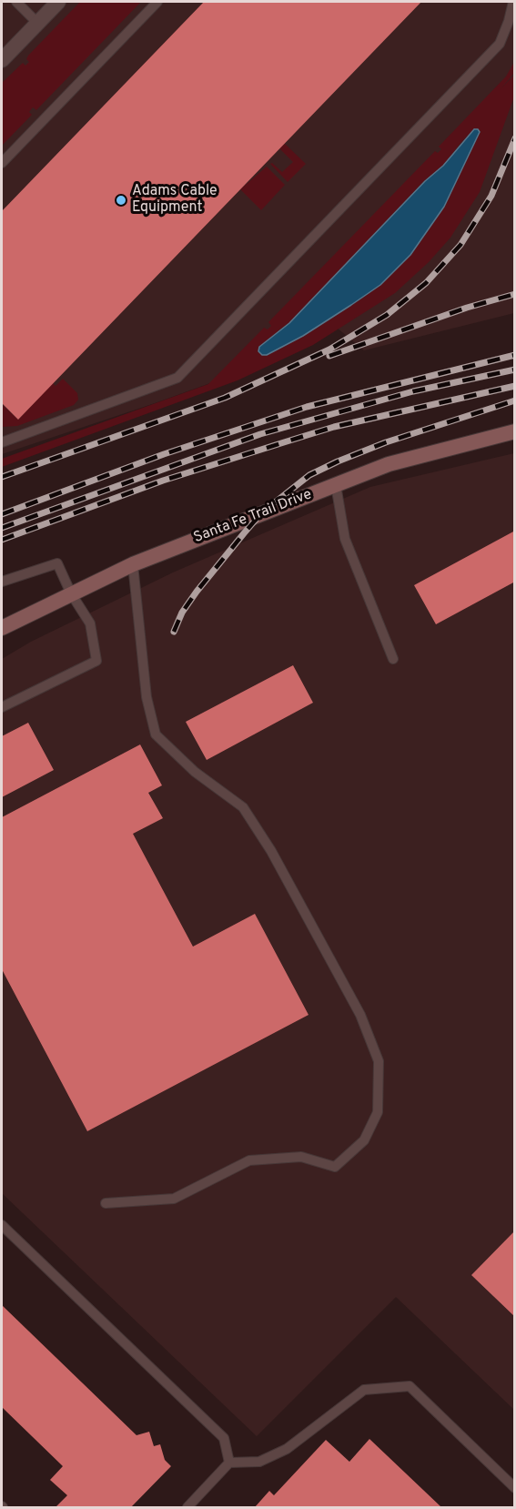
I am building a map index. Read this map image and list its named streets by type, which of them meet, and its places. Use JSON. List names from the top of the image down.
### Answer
{
  "streets": {
    "main road": ["Santa Fe Trail Drive"]
  },
  "places": ["Adams Cable Equipment"]
}
